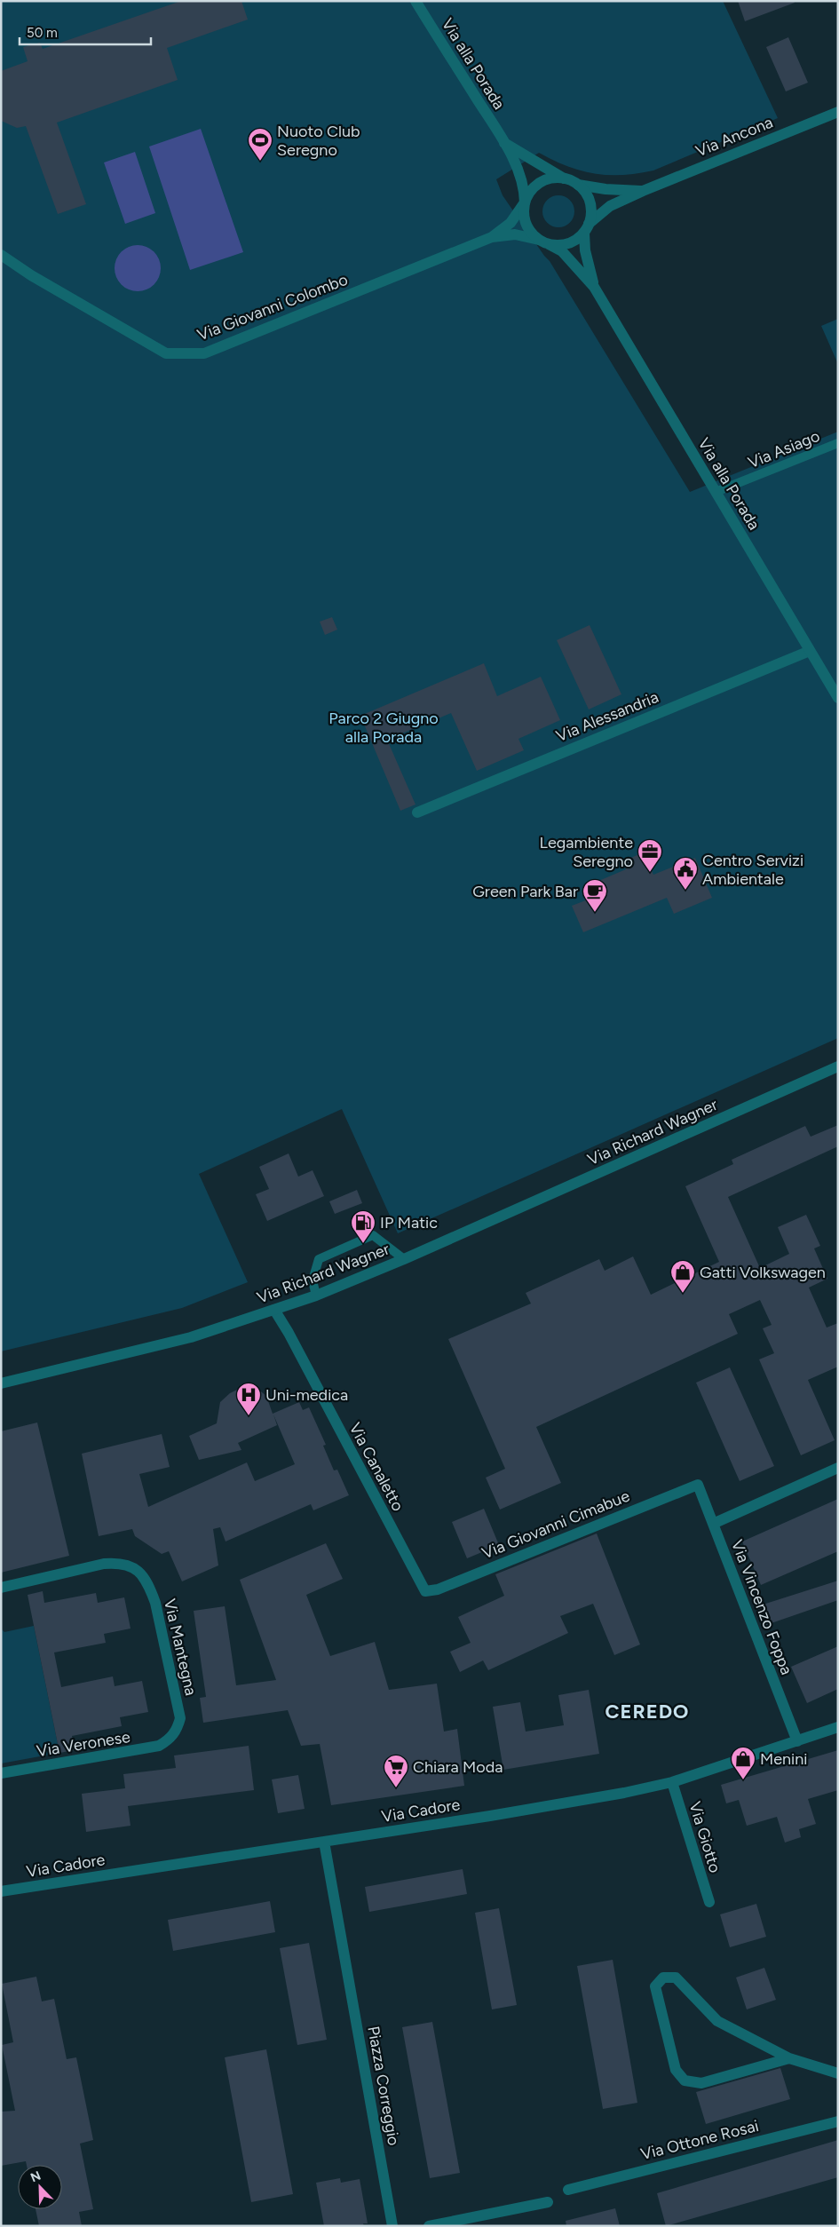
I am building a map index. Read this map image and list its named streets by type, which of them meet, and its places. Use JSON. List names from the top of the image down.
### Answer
{
  "streets": {
    "street": [
      "Via alla Porada",
      "Via Ancona",
      "Via Giovanni Colombo",
      "Via Alessandria",
      "Via Richard Wagner",
      "Via Canaletto",
      "Via Giovanni Cimabue",
      "Via Vincenzo Foppa",
      "Via Mantegna",
      "Via Veronese",
      "Via Cadore",
      "Via Giotto",
      "Piazza Correggio",
      "Via Ottone Rosai"
    ],
    "lane": ["Via Asiago"]
  },
  "crossings": [
    ["Via alla Porada", "Via Ancona"],
    ["Via alla Porada", "Via Giovanni Colombo"],
    ["Via alla Porada", "Via Asiago"],
    ["Via alla Porada", "Via Alessandria"],
    ["Via Ancona", "Via Giovanni Colombo"],
    ["Via Richard Wagner", "Via Canaletto"],
    ["Via Canaletto", "Via Giovanni Cimabue"],
    ["Via Giovanni Cimabue", "Via Vincenzo Foppa"],
    ["Via Vincenzo Foppa", "Via Cadore"],
    ["Via Mantegna", "Via Veronese"],
    ["Via Cadore", "Via Giotto"],
    ["Via Cadore", "Piazza Correggio"]
  ],
  "districts": ["CEREDO"],
  "parks": ["Parco 2 Giugno alla Porada"],
  "places": {
    "sports": ["Nuoto Club Seregno"],
    "office": ["Legambiente Seregno"],
    "public building": ["Centro Servizi Ambientale"],
    "cafe": ["Green Park Bar"],
    "fuel station": ["IP Matic"],
    "shop": ["Gatti Volkswagen", "Menini"],
    "hospital": ["Uni-medica"],
    "supermarket": ["Chiara Moda"]
  },
  "scale_bar": "50 m",
  "north": "top left"
}
